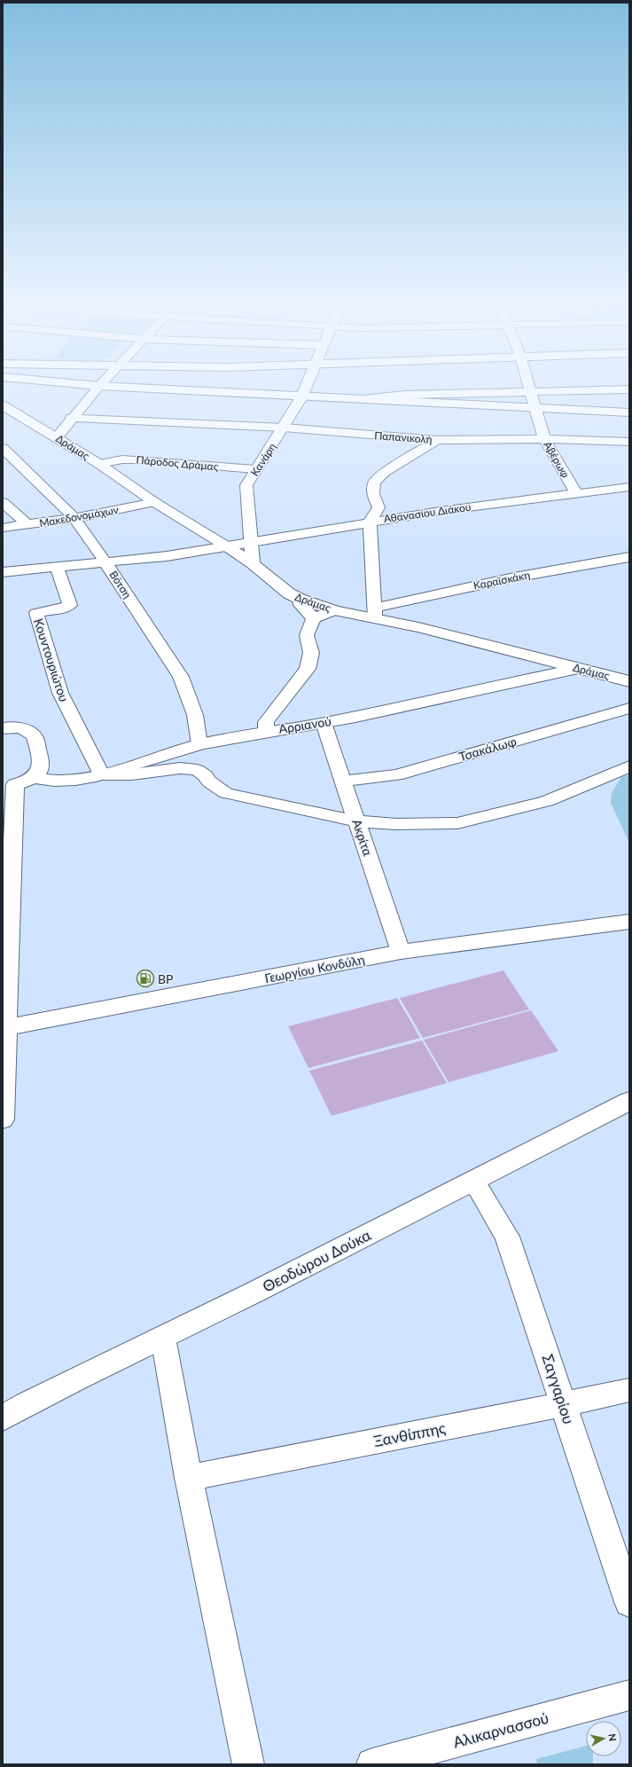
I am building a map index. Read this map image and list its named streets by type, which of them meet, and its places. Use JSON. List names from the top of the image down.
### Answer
{
  "streets": {
    "street": [
      "Παπανικολή",
      "Δράμας",
      "Κανάρη",
      "Αβέρωφ",
      "Πάροδος Δράμας",
      "Αθανασίου Διάκου",
      "Μακεδονομάχων",
      "Καραϊσκάκη",
      "Βότση",
      "Κουντουριώτου",
      "Αρριανού",
      "Τσακάλωφ",
      "Ακρίτα",
      "Γεωργίου Κονδύλη",
      "Θεοδώρου Δούκα",
      "Σαγγαρίου",
      "Ξανθίππης",
      "Αλικαρνασσού"
    ]
  },
  "crossings": [
    ["Παπανικολή", "Κανάρη"],
    ["Παπανικολή", "Αβέρωφ"],
    ["Δράμας", "Κανάρη"],
    ["Δράμας", "Πάροδος Δράμας"],
    ["Δράμας", "Αθανασίου Διάκου"],
    ["Δράμας", "Μακεδονομάχων"],
    ["Δράμας", "Καραϊσκάκη"],
    ["Δράμας", "Αρριανού"],
    ["Κανάρη", "Πάροδος Δράμας"],
    ["Κανάρη", "Αθανασίου Διάκου"],
    ["Αβέρωφ", "Αθανασίου Διάκου"],
    ["Μακεδονομάχων", "Βότση"],
    ["Βότση", "Αρριανού"],
    ["Κουντουριώτου", "Αρριανού"],
    ["Αρριανού", "Ακρίτα"],
    ["Τσακάλωφ", "Ακρίτα"],
    ["Ακρίτα", "Γεωργίου Κονδύλη"],
    ["Θεοδώρου Δούκα", "Σαγγαρίου"],
    ["Σαγγαρίου", "Ξανθίππης"]
  ],
  "places": {
    "fuel station": ["BP"]
  },
  "north": "right"
}
